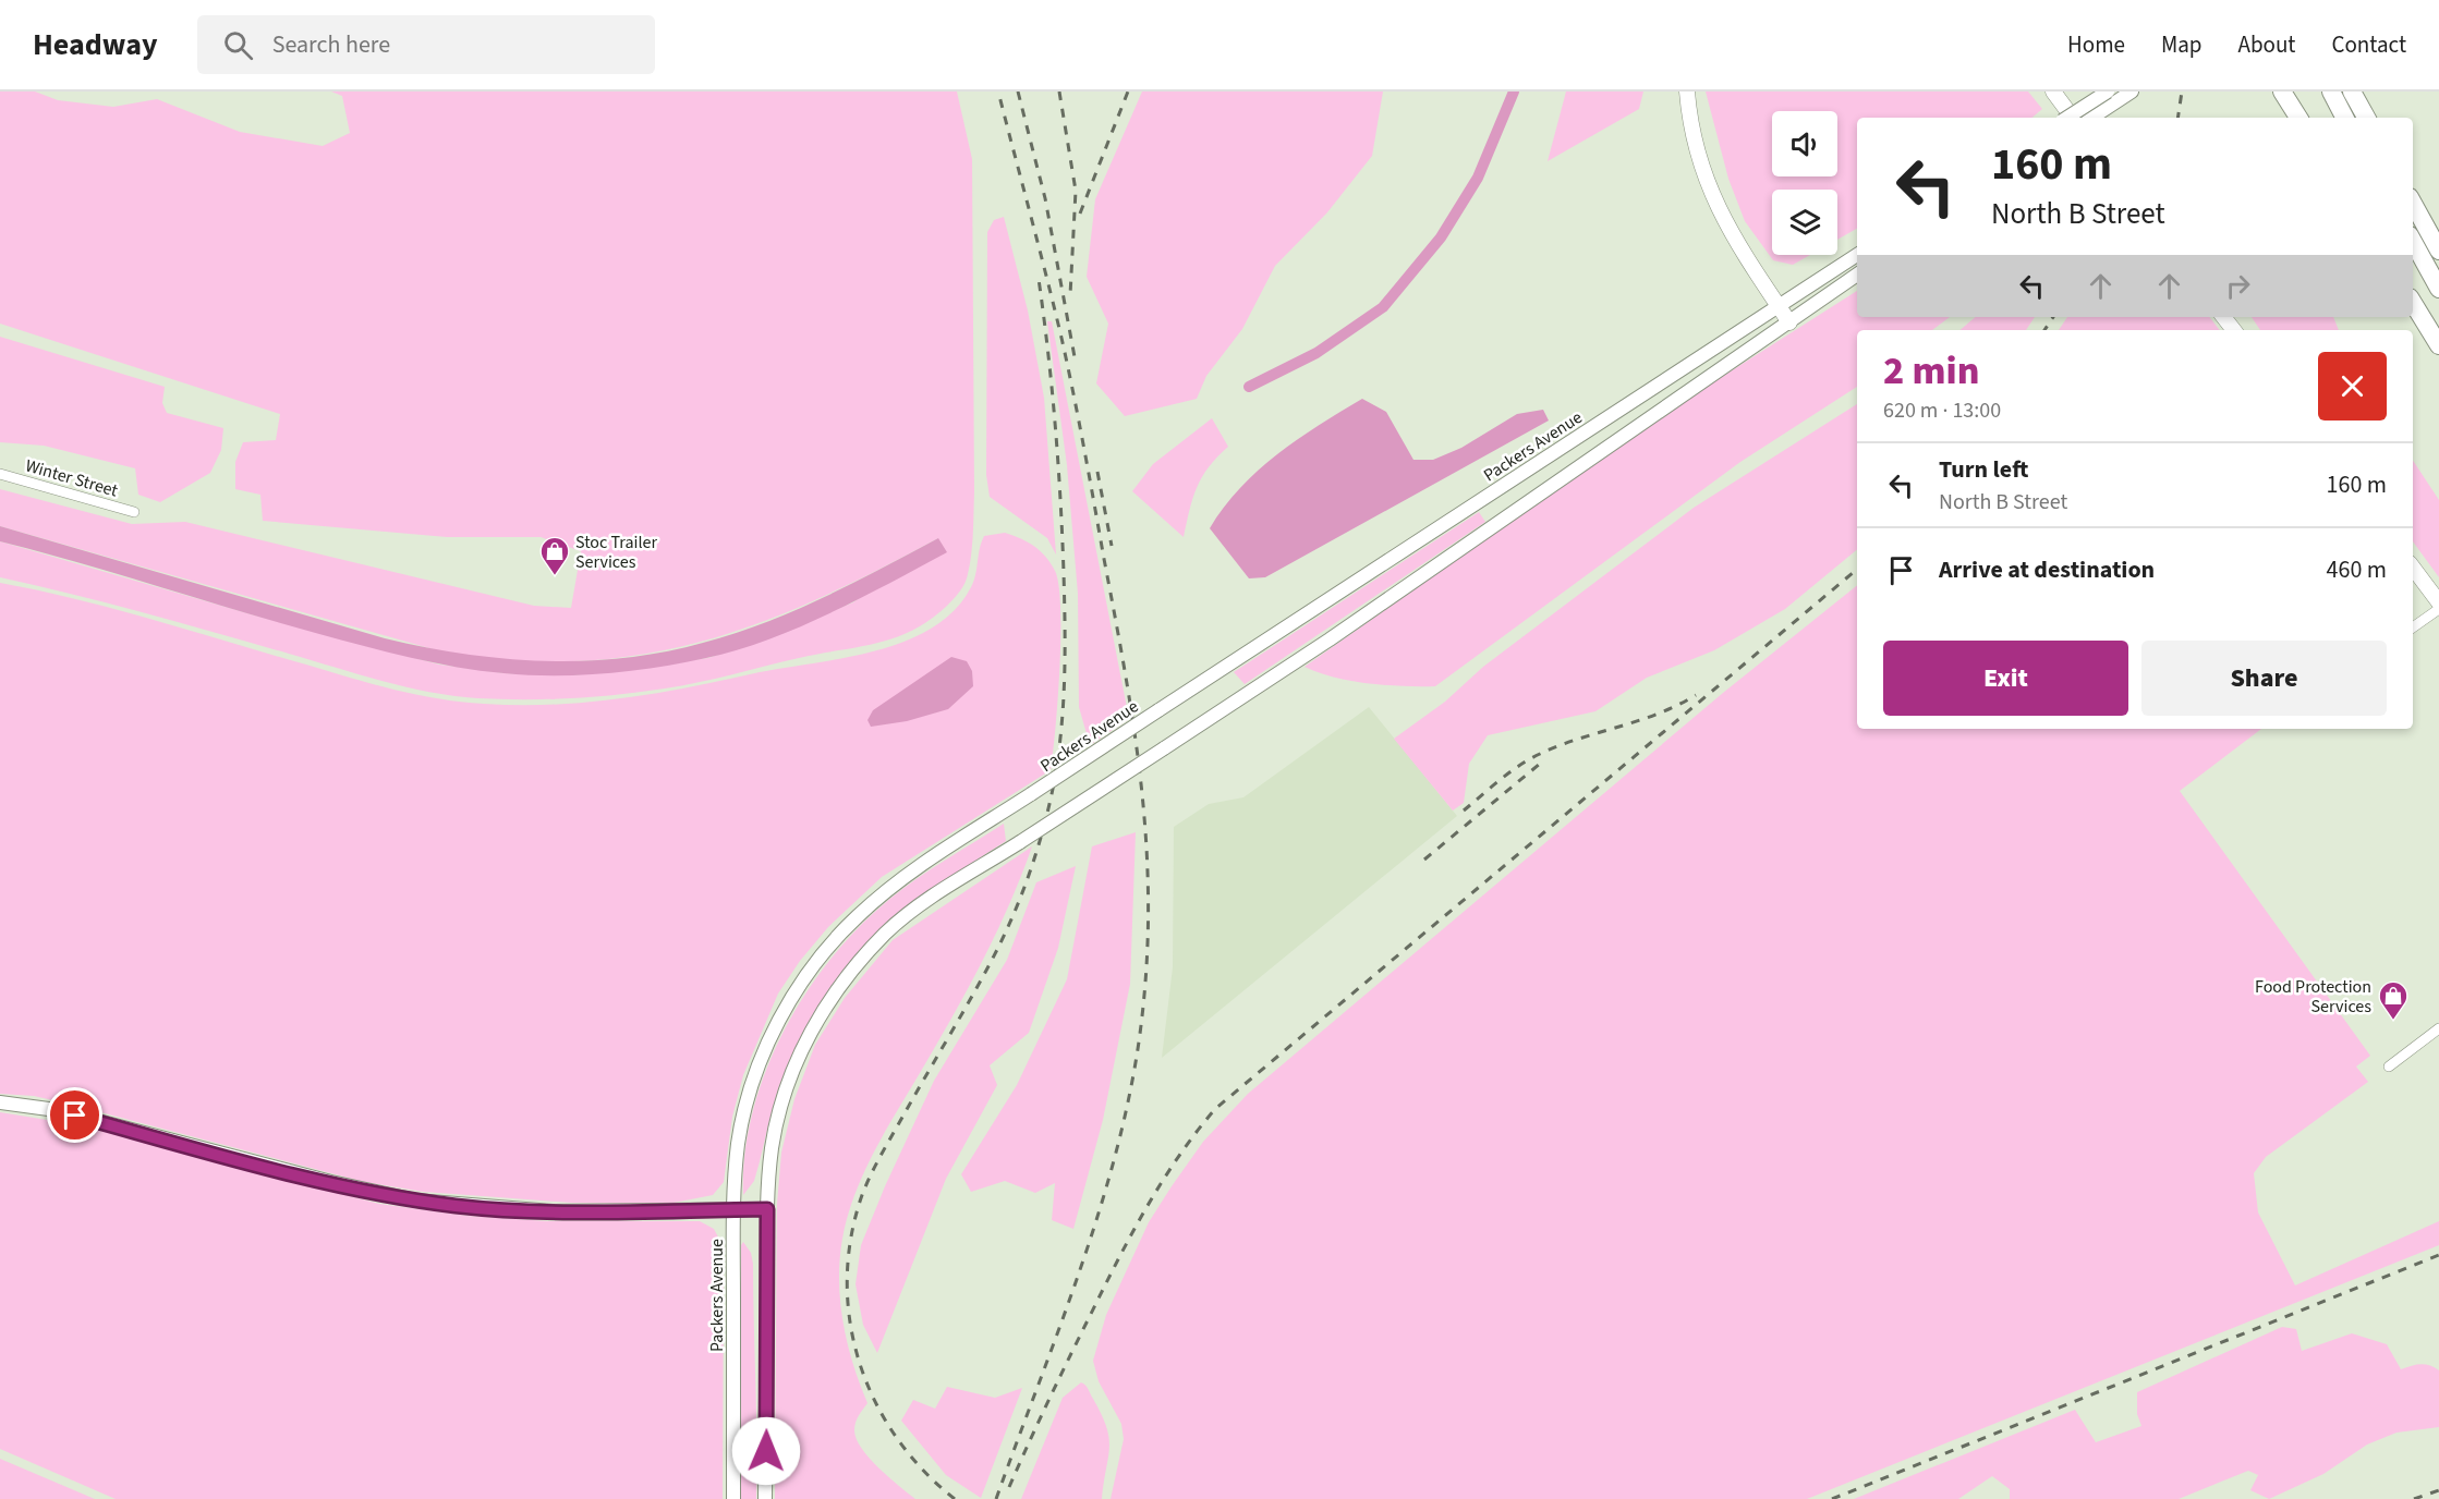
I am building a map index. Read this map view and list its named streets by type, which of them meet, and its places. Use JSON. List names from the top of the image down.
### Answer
{
  "streets": {
    "main road": ["Packers Avenue"],
    "street": ["Winter Street"]
  },
  "places": {
    "shop": ["Stoc Trailer Services", "Food Protection Services"]
  },
  "page": {
    "header": "Headway",
    "search": "Search here",
    "nav": [
      "Home",
      "Map",
      "About",
      "Contact"
    ],
    "turn": ["160 m", "North B Street"],
    "heading": ["2 min", "620 m · 13:00"],
    "list": [
      {
        "name": "Turn left",
        "note": "North B Street",
        "value": "160 m"
      },
      {
        "name": "Arrive at destination",
        "value": "460 m"
      }
    ],
    "buttons": ["Exit", "Share"]
  }
}
